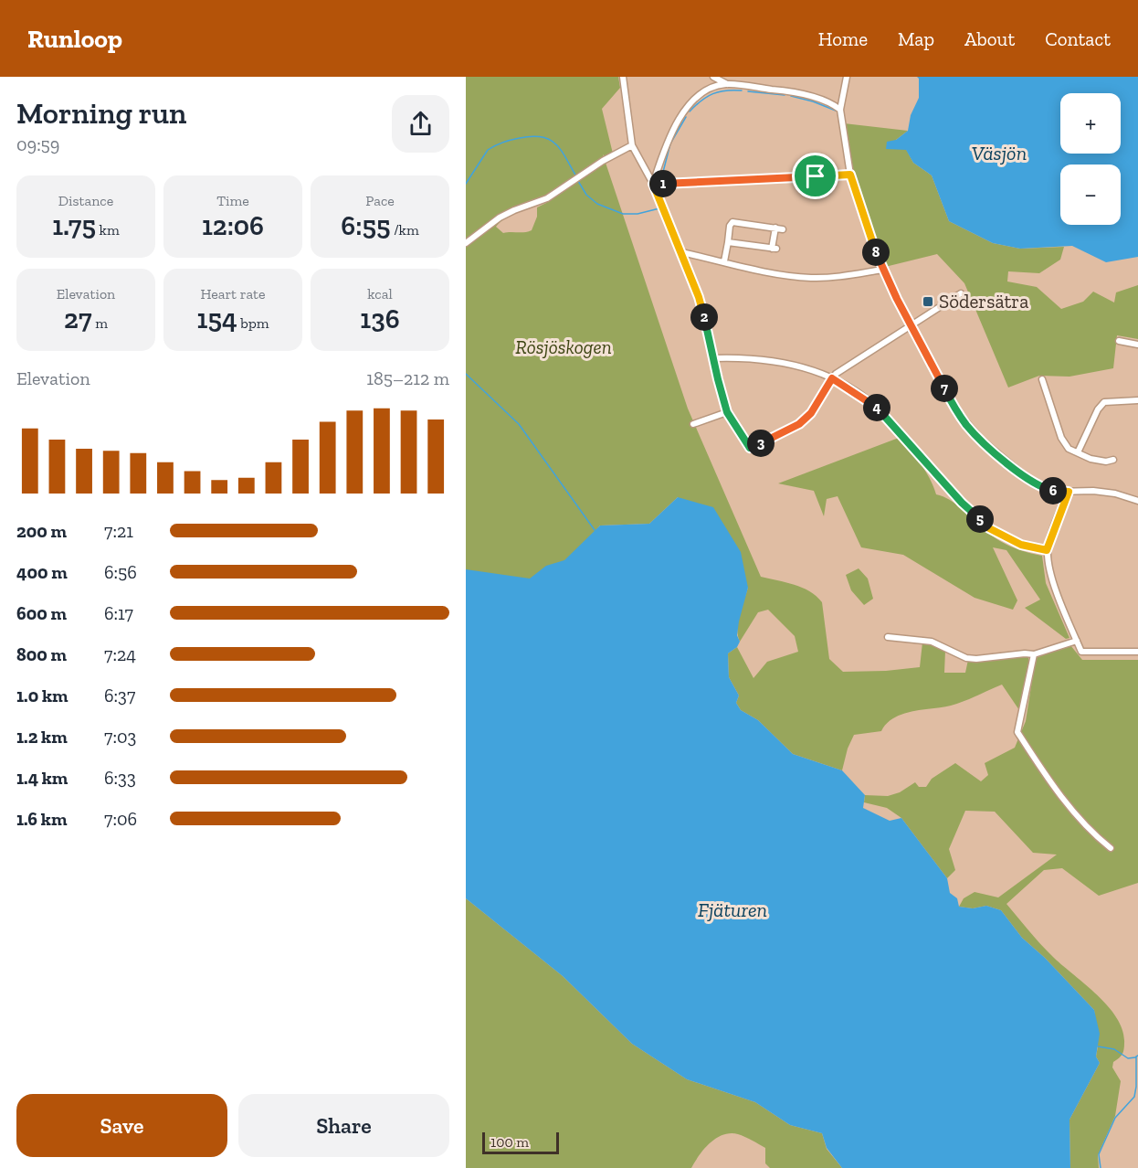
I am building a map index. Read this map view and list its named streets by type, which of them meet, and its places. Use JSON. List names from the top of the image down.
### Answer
{
  "water": ["Väsjön", "Fjäturen"],
  "parks": ["Rösjöskogen"],
  "places": {
    "transit": ["Södersätra"]
  },
  "scale_bar": "100 m",
  "page": {
    "header": "Runloop",
    "nav": [
      "Home",
      "Map",
      "About",
      "Contact"
    ],
    "heading": ["Morning run", "09:59"],
    "map_buttons": ["+", "−"],
    "stats": [
      ["Distance", "1.75 km"],
      ["Time", "12:06"],
      ["Pace", "6:55 /km"],
      ["Elevation", "27 m"],
      ["Heart rate", "154 bpm"],
      ["kcal", "136"]
    ],
    "pins": [
      "1",
      "8",
      "2",
      "7",
      "4",
      "3",
      "6",
      "5"
    ],
    "chart": ["Elevation", "185–212 m"],
    "list": [
      {
        "name": "200 m",
        "note": "7:21"
      },
      {
        "name": "400 m",
        "note": "6:56"
      },
      {
        "name": "600 m",
        "note": "6:17"
      },
      {
        "name": "800 m",
        "note": "7:24"
      },
      {
        "name": "1.0 km",
        "note": "6:37"
      },
      {
        "name": "1.2 km",
        "note": "7:03"
      },
      {
        "name": "1.4 km",
        "note": "6:33"
      },
      {
        "name": "1.6 km",
        "note": "7:06"
      }
    ],
    "buttons": ["Save", "Share"],
    "scale": "100 m"
  }
}
